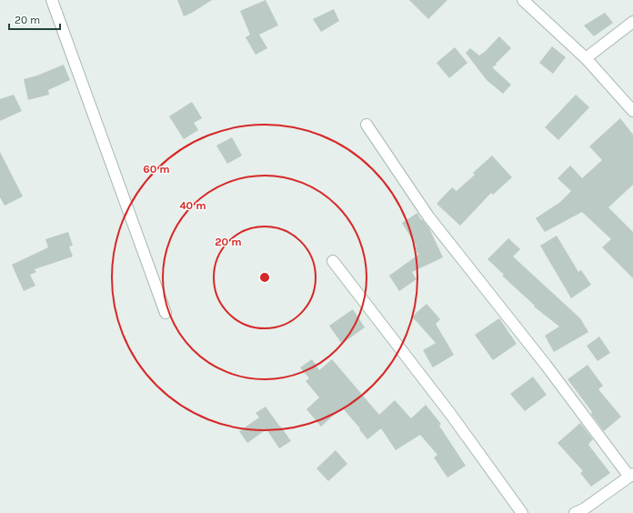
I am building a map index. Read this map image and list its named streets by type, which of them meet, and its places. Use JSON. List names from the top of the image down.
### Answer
{
  "scale_bar": "20 m",
  "rings": ["60 m", "40 m", "20 m"]
}
